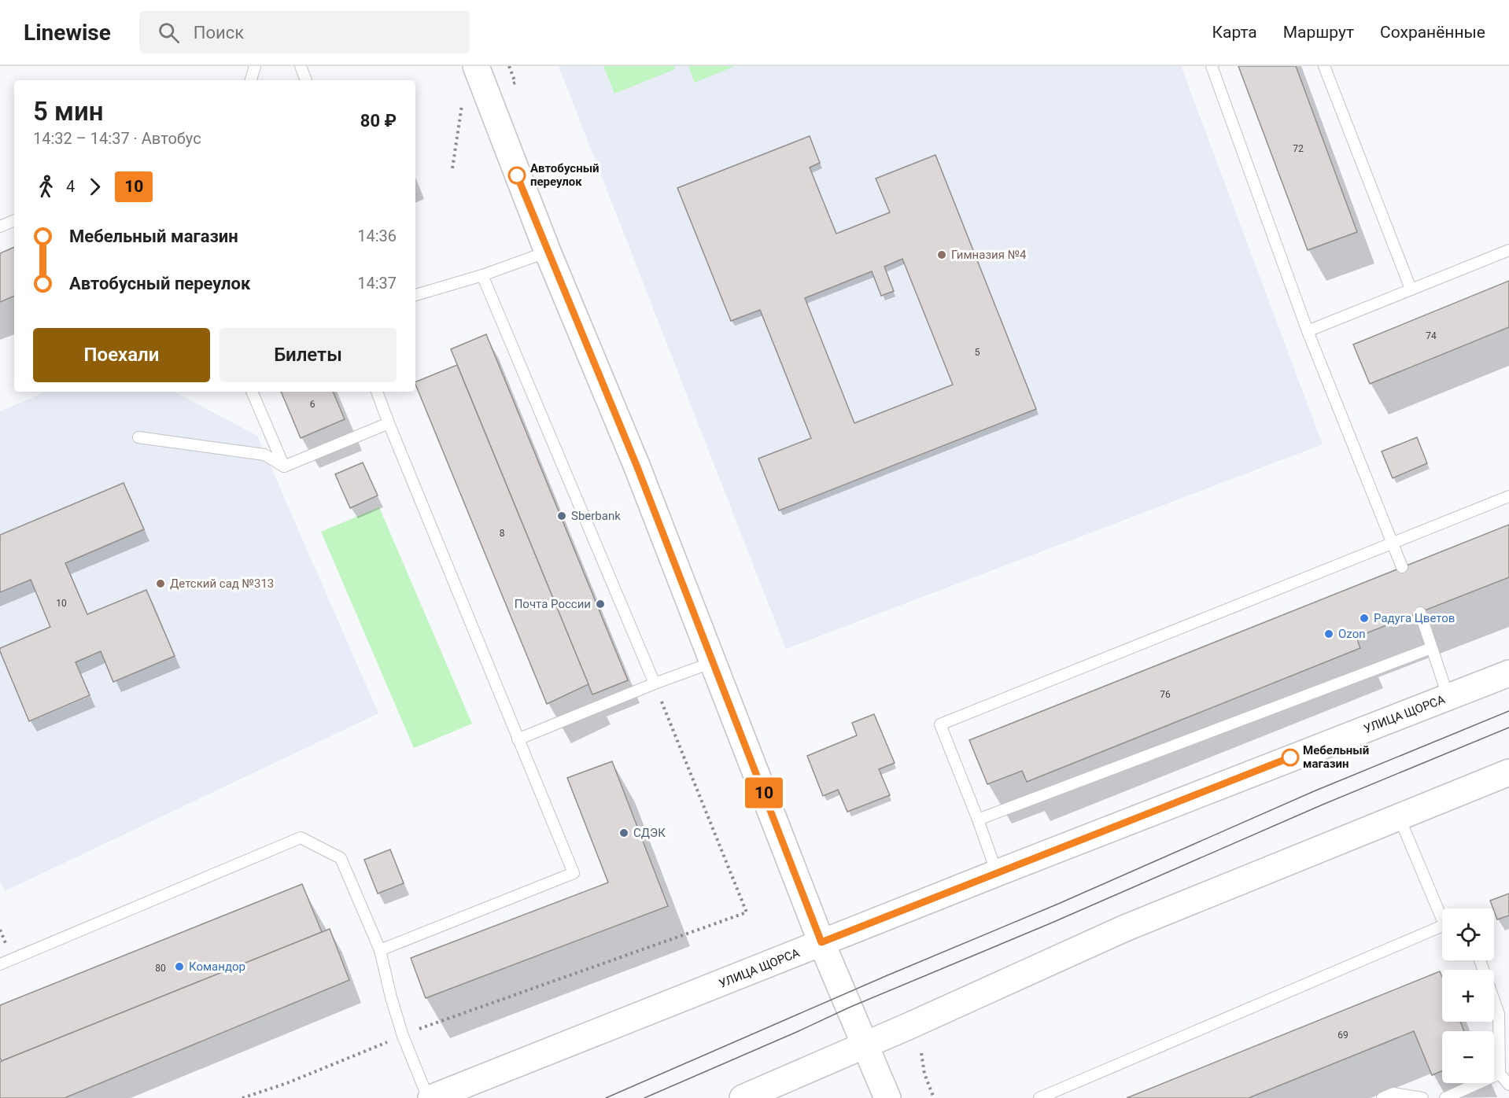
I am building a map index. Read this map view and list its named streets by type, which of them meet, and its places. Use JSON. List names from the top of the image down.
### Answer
{
  "streets": {
    "main road": ["УЛИЦА ЩОРСА"]
  },
  "places": [
    "Автобусный переулок",
    "Гимназия №4",
    "Sberbank",
    "Детский сад №313",
    "Почта России",
    "Радуга Цветов",
    "Ozon",
    "Мебельный магазин",
    "СДЭК",
    "Командор"
  ],
  "lines": ["bus line 10"],
  "house_numbers": [
    "72",
    "74",
    "5",
    "6",
    "8",
    "10",
    "76",
    "80",
    "69"
  ],
  "page": {
    "header": "Linewise",
    "search": "Поиск",
    "nav": ["Карта", "Маршрут", "Сохранённые"],
    "on_map": "10",
    "heading": ["5 мин", "14:32 – 14:37 · Автобус", "80 ₽"],
    "legs": ["4", "10"],
    "list": [
      {
        "name": "Мебельный магазин",
        "value": "14:36"
      },
      {
        "name": "Автобусный переулок",
        "value": "14:37"
      }
    ],
    "buttons": ["Поехали", "Билеты"],
    "map_buttons": ["+", "−"]
  }
}
